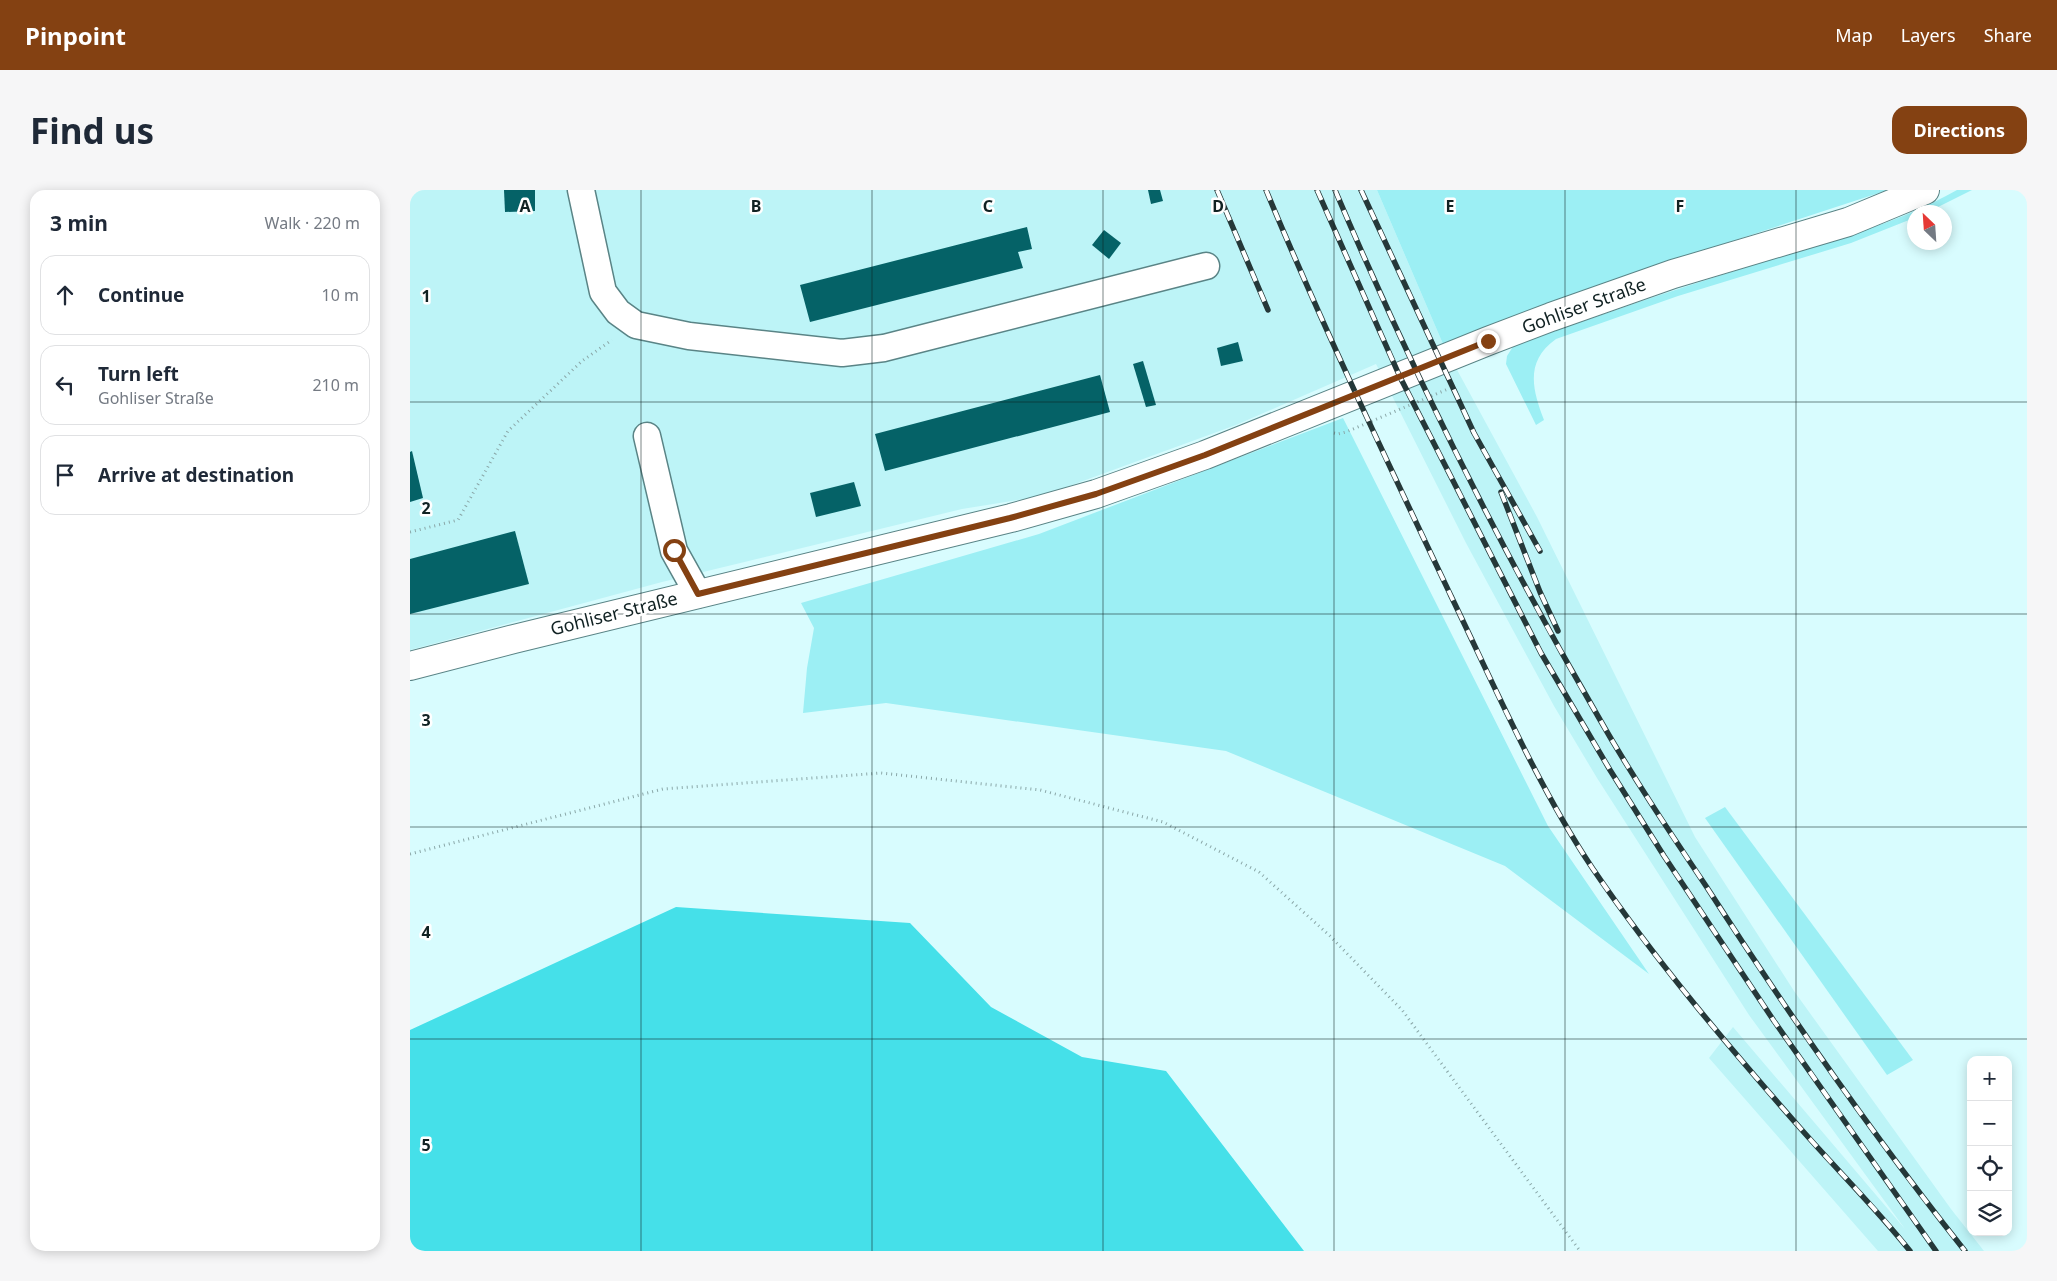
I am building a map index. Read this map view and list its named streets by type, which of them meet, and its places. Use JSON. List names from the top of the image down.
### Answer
{
  "streets": {
    "main road": ["Gohliser Straße"]
  },
  "north": "top left",
  "page": {
    "header": "Pinpoint",
    "nav": ["Map", "Layers", "Share"],
    "buttons": "Directions",
    "title": "Find us",
    "heading": ["3 min", "Walk · 220 m"],
    "list": [
      ["Continue", "10 m"],
      ["Turn left", "Gohliser Straße", "210 m"],
      "Arrive at destination"
    ],
    "map_buttons": ["+", "−"]
  },
  "grid": {
    "columns": [
      "A",
      "B",
      "C",
      "D",
      "E",
      "F"
    ],
    "rows": [
      "1",
      "2",
      "3",
      "4",
      "5"
    ]
  }
}
